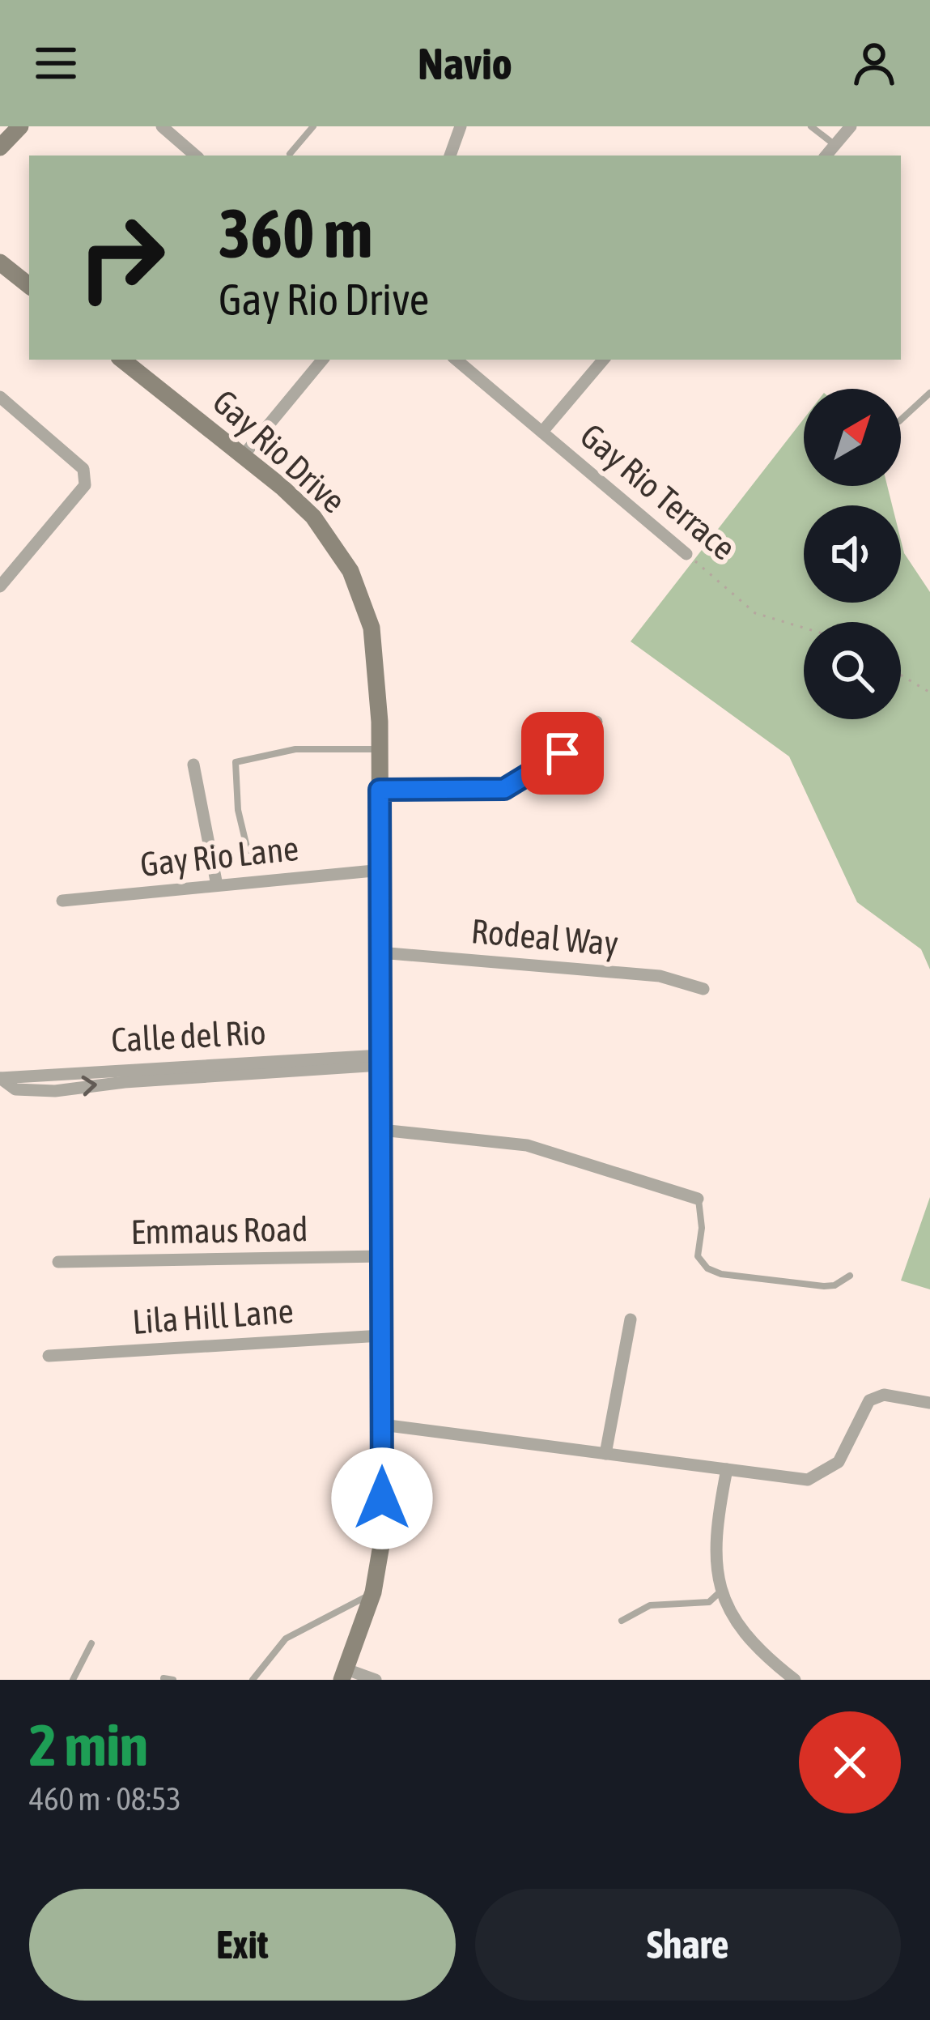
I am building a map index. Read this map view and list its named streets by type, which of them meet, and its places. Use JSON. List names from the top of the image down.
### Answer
{
  "streets": {
    "street": [
      "Gay Rio Drive",
      "Gay Rio Terrace",
      "Gay Rio Lane",
      "Rodeal Way",
      "Calle del Rio",
      "Emmaus Road",
      "Lila Hill Lane"
    ]
  },
  "crossings": [
    ["Gay Rio Drive", "Gay Rio Lane"],
    ["Gay Rio Drive", "Rodeal Way"],
    ["Gay Rio Drive", "Calle del Rio"],
    ["Gay Rio Drive", "Emmaus Road"],
    ["Gay Rio Drive", "Lila Hill Lane"]
  ],
  "north": "top right",
  "page": {
    "header": "Navio",
    "turn": ["360 m", "Gay Rio Drive"],
    "heading": ["2 min", "460 m · 08:53"],
    "buttons": ["Exit", "Share"]
  }
}
